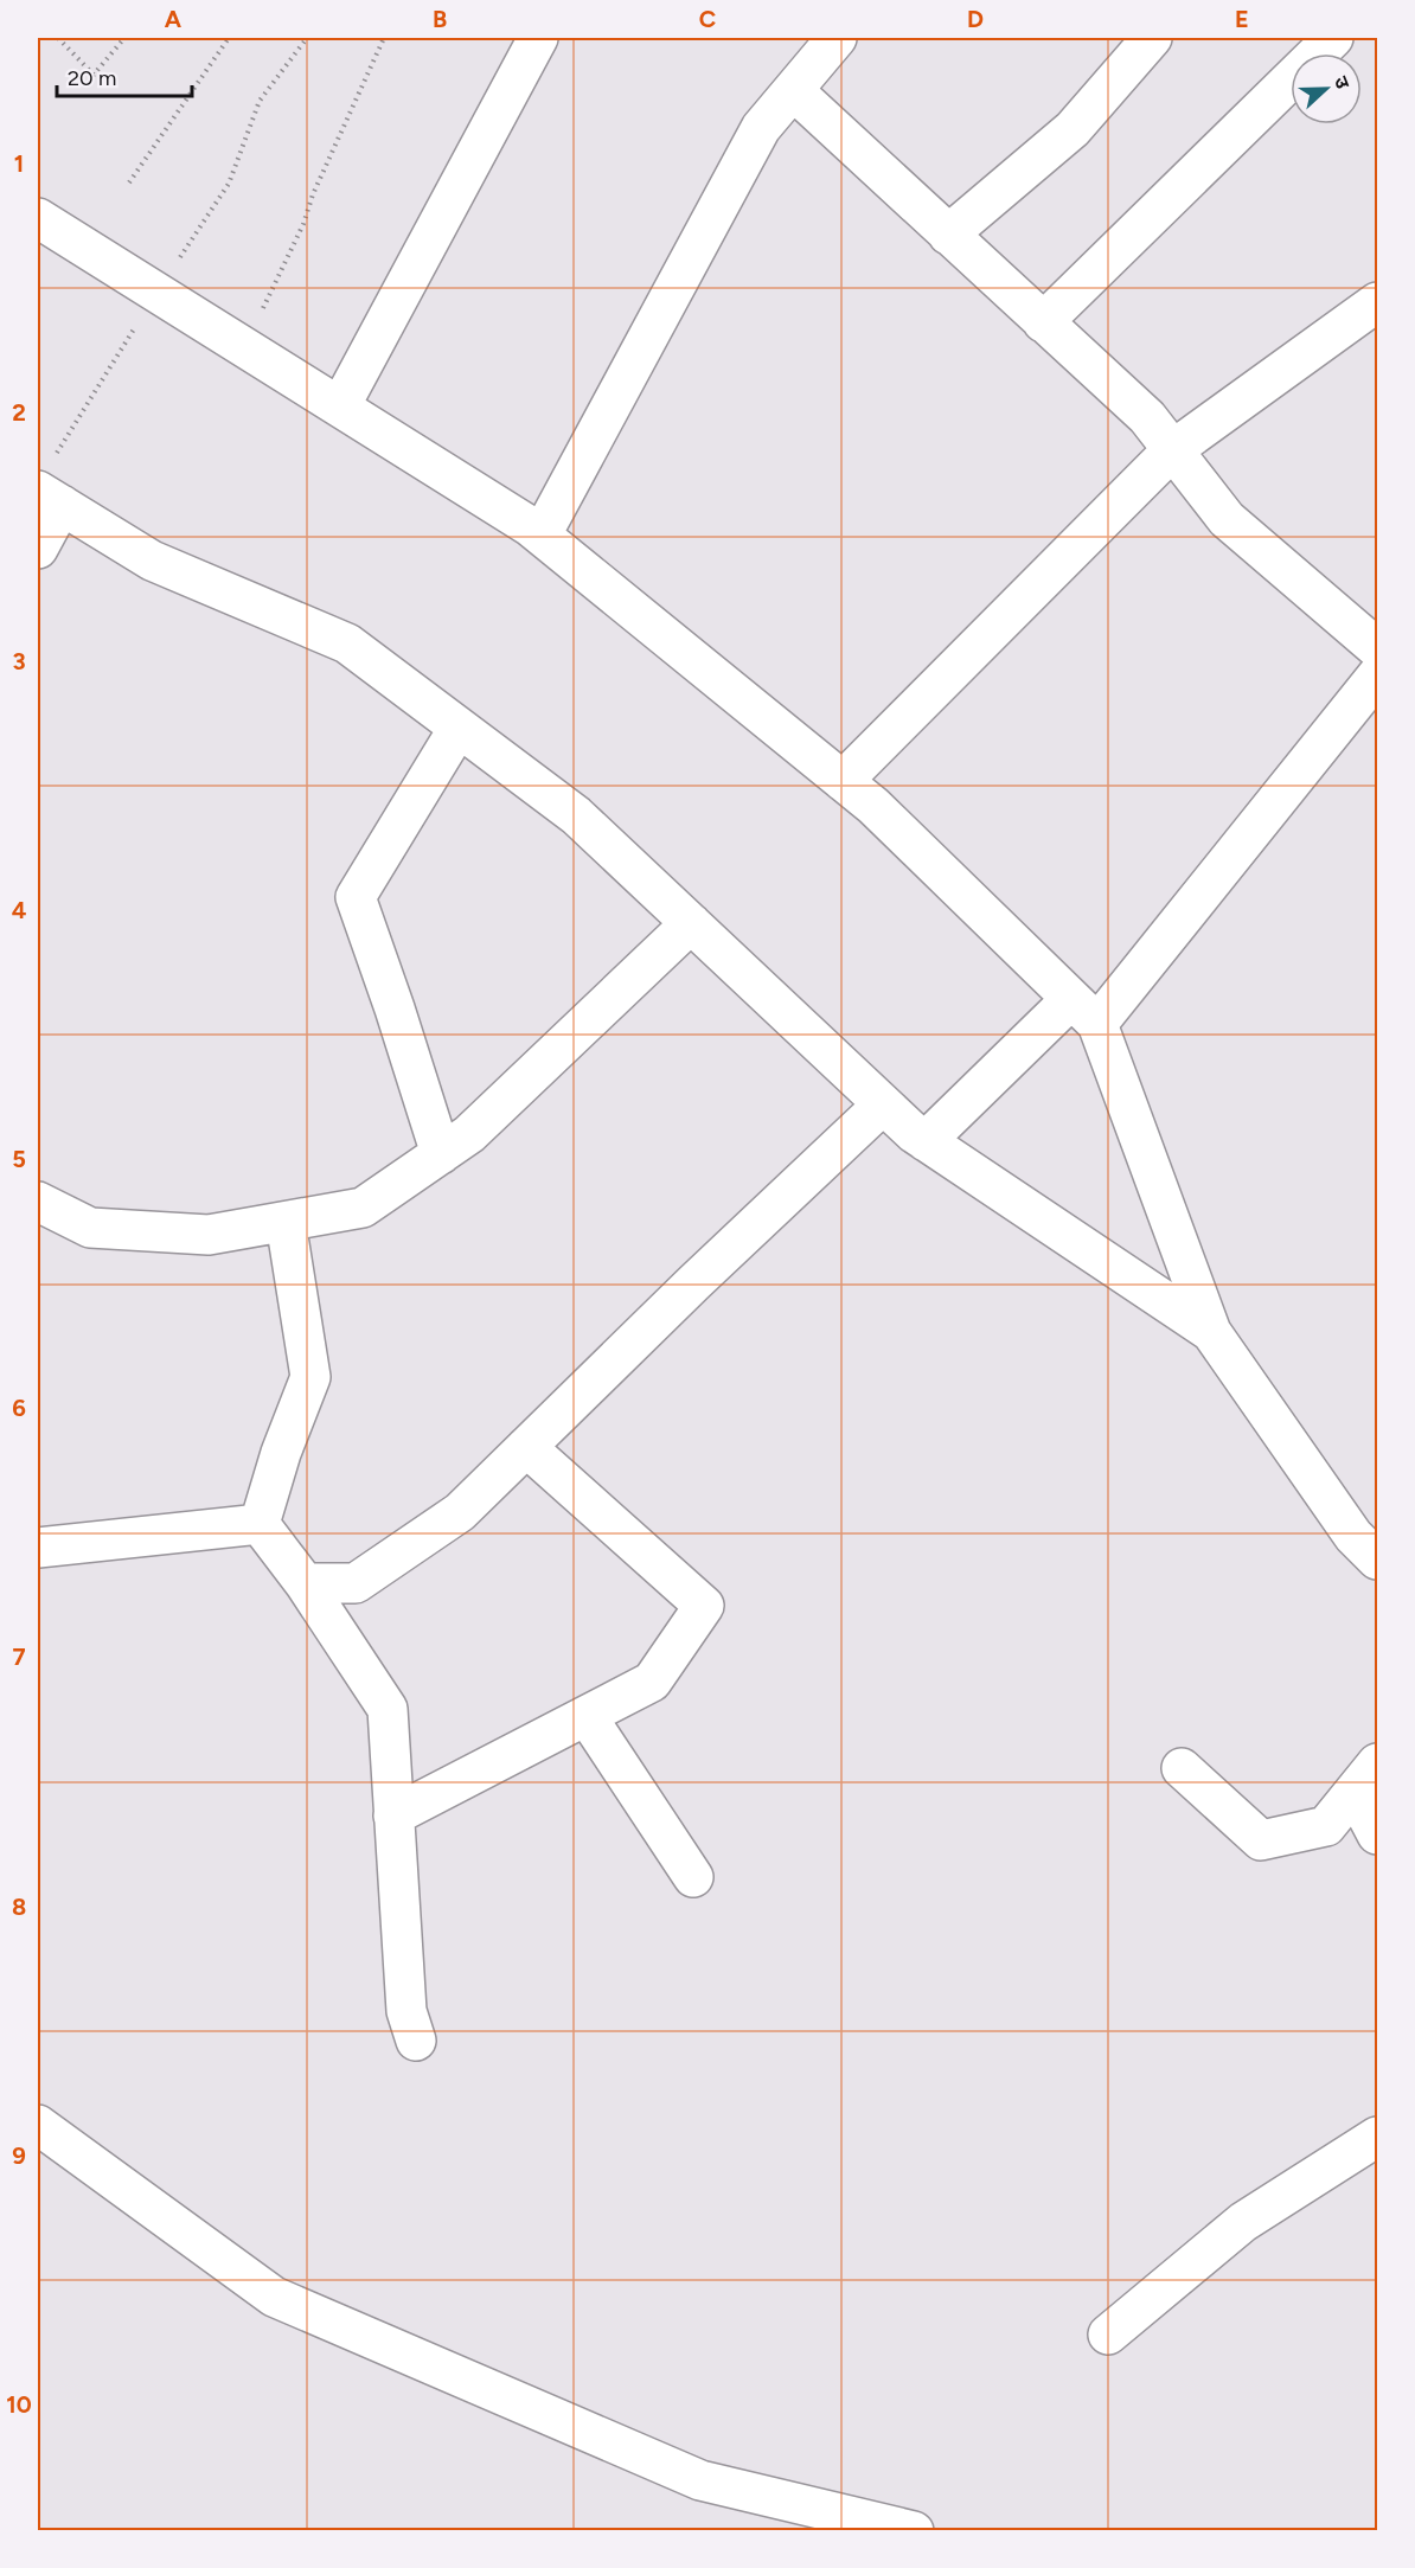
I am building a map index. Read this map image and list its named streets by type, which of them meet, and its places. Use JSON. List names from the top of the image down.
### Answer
{
  "scale_bar": "20 m",
  "north": "right",
  "grid": {
    "columns": [
      "A",
      "B",
      "C",
      "D",
      "E"
    ],
    "rows": [
      "1",
      "2",
      "3",
      "4",
      "5",
      "6",
      "7",
      "8",
      "9",
      "10"
    ]
  }
}
